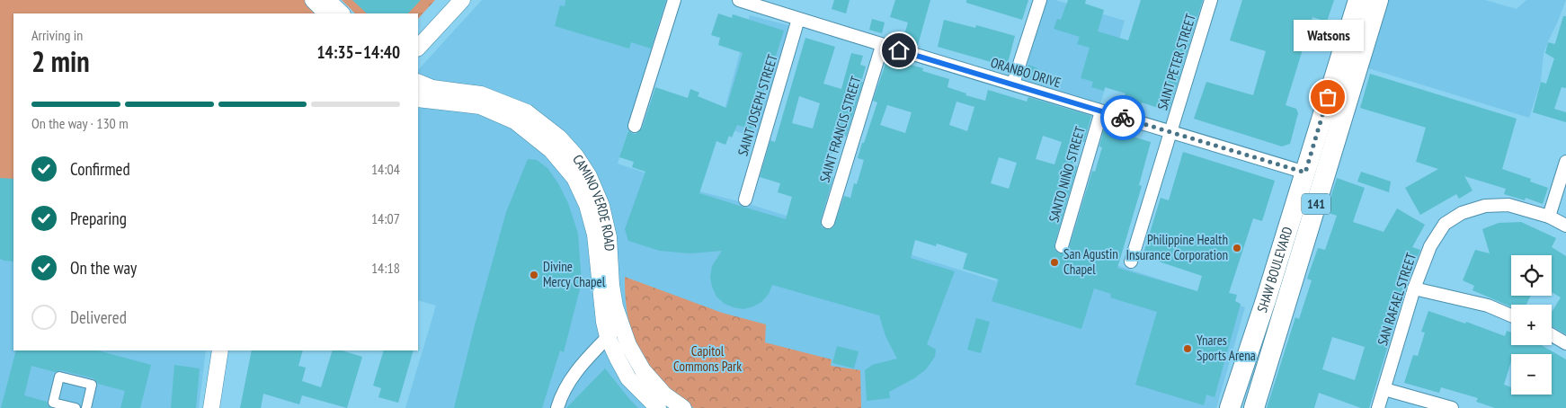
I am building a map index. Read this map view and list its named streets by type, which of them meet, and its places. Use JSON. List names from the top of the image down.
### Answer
{
  "streets": {
    "main road": ["141", "SHAW BOULEVARD"],
    "street": [
      "SAINT PETER STREET",
      "ORANBO DRIVE",
      "SAINT JOSEPH STREET",
      "SAINT FRANCIS STREET",
      "SANTO NIÑO STREET",
      "CAMINO VERDE ROAD",
      "SAN RAFAEL STREET"
    ]
  },
  "crossings": [
    ["SAINT PETER STREET", "ORANBO DRIVE"],
    ["ORANBO DRIVE", "SAINT JOSEPH STREET"],
    ["ORANBO DRIVE", "SAINT FRANCIS STREET"],
    ["ORANBO DRIVE", "SANTO NIÑO STREET"],
    ["ORANBO DRIVE", "SHAW BOULEVARD"]
  ],
  "parks": ["Capitol Commons Park"],
  "places": [
    "Watsons",
    "Philippine Health Insurance Corporation",
    "San Agustin Chapel",
    "Divine Mercy Chapel",
    "Ynares Sports Arena"
  ],
  "page": {
    "heading": ["2 min", "Arriving in", "14:35–14:40"],
    "bubble": "Watsons",
    "bar": "On the way · 130 m",
    "list": [
      ["Confirmed", "14:04"],
      ["Preparing", "14:07"],
      ["On the way", "14:18"],
      "Delivered"
    ],
    "map_buttons": ["+", "−"]
  }
}
